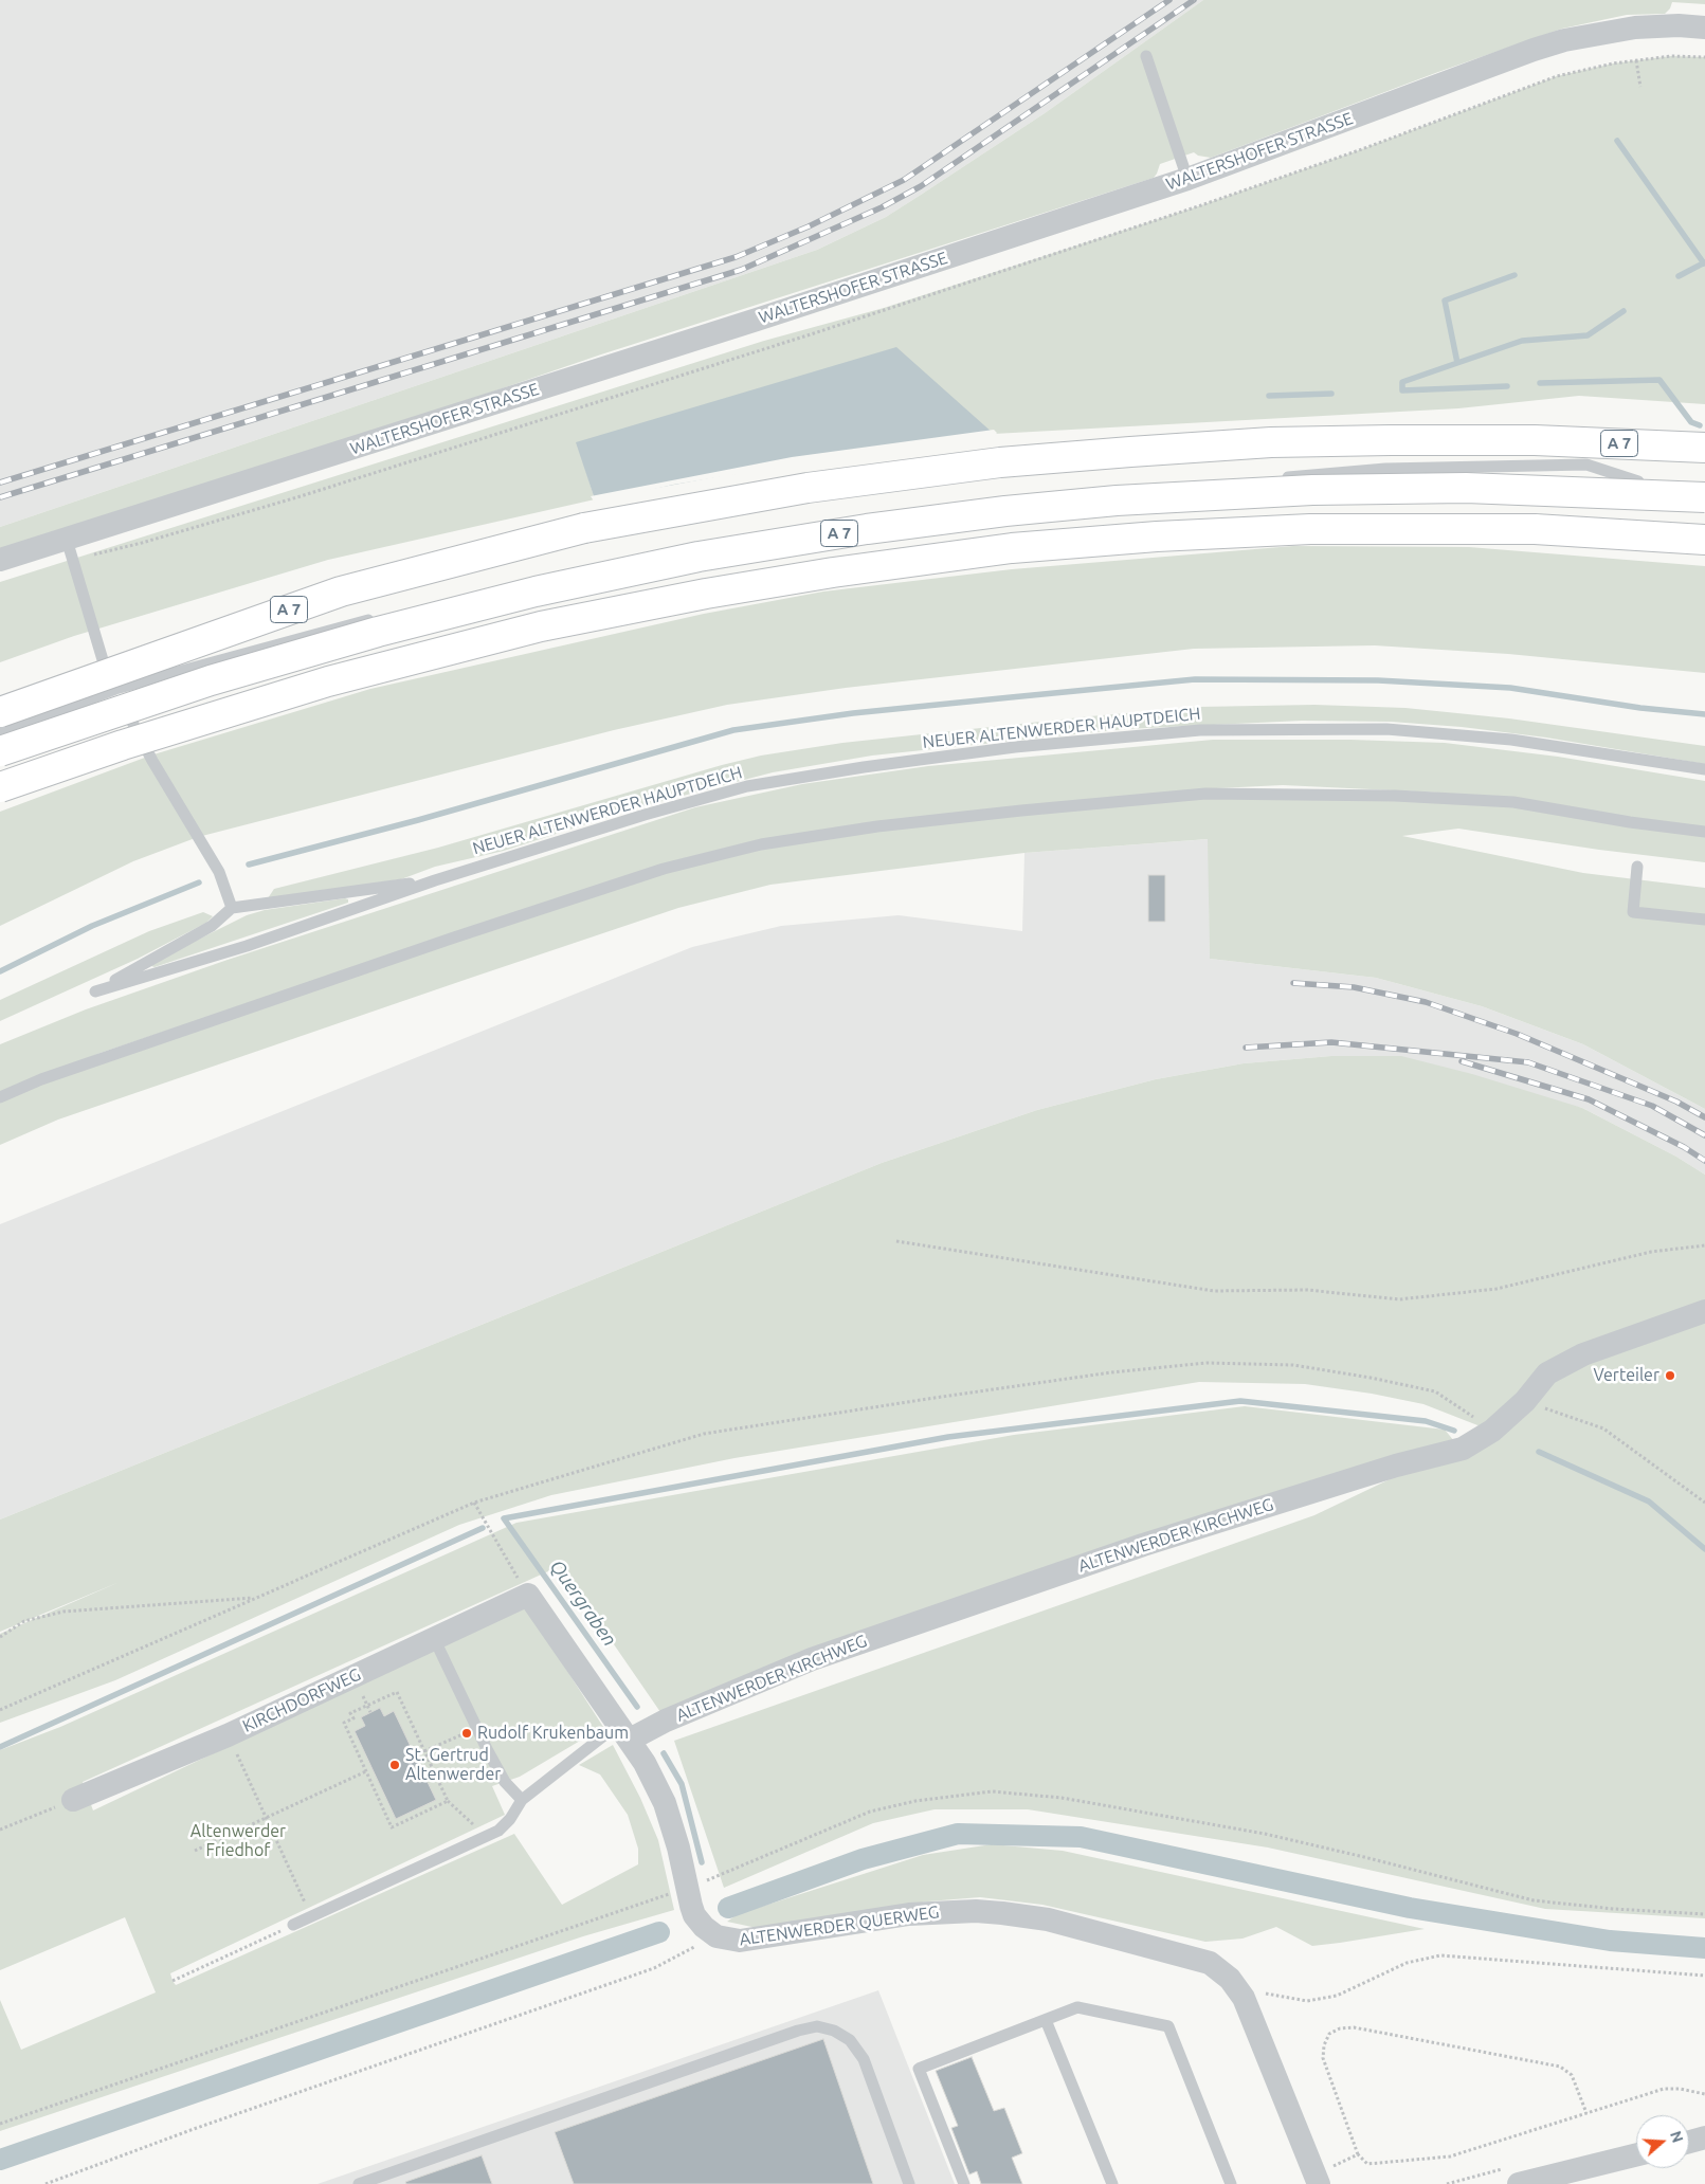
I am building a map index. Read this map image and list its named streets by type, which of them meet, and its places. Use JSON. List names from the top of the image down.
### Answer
{
  "streets": {
    "highway": ["A 7"],
    "street": [
      "WALTERSHOFER STRASSE",
      "ALTENWERDER KIRCHWEG",
      "KIRCHDORFWEG",
      "ALTENWERDER QUERWEG"
    ],
    "lane": ["NEUER ALTENWERDER HAUPTDEICH"]
  },
  "water": ["Quergraben"],
  "parks": ["Altenwerder Friedhof"],
  "places": ["Verteiler", "Rudolf Krukenbaum", "St. Gertrud Altenwerder"],
  "north": "right"
}
